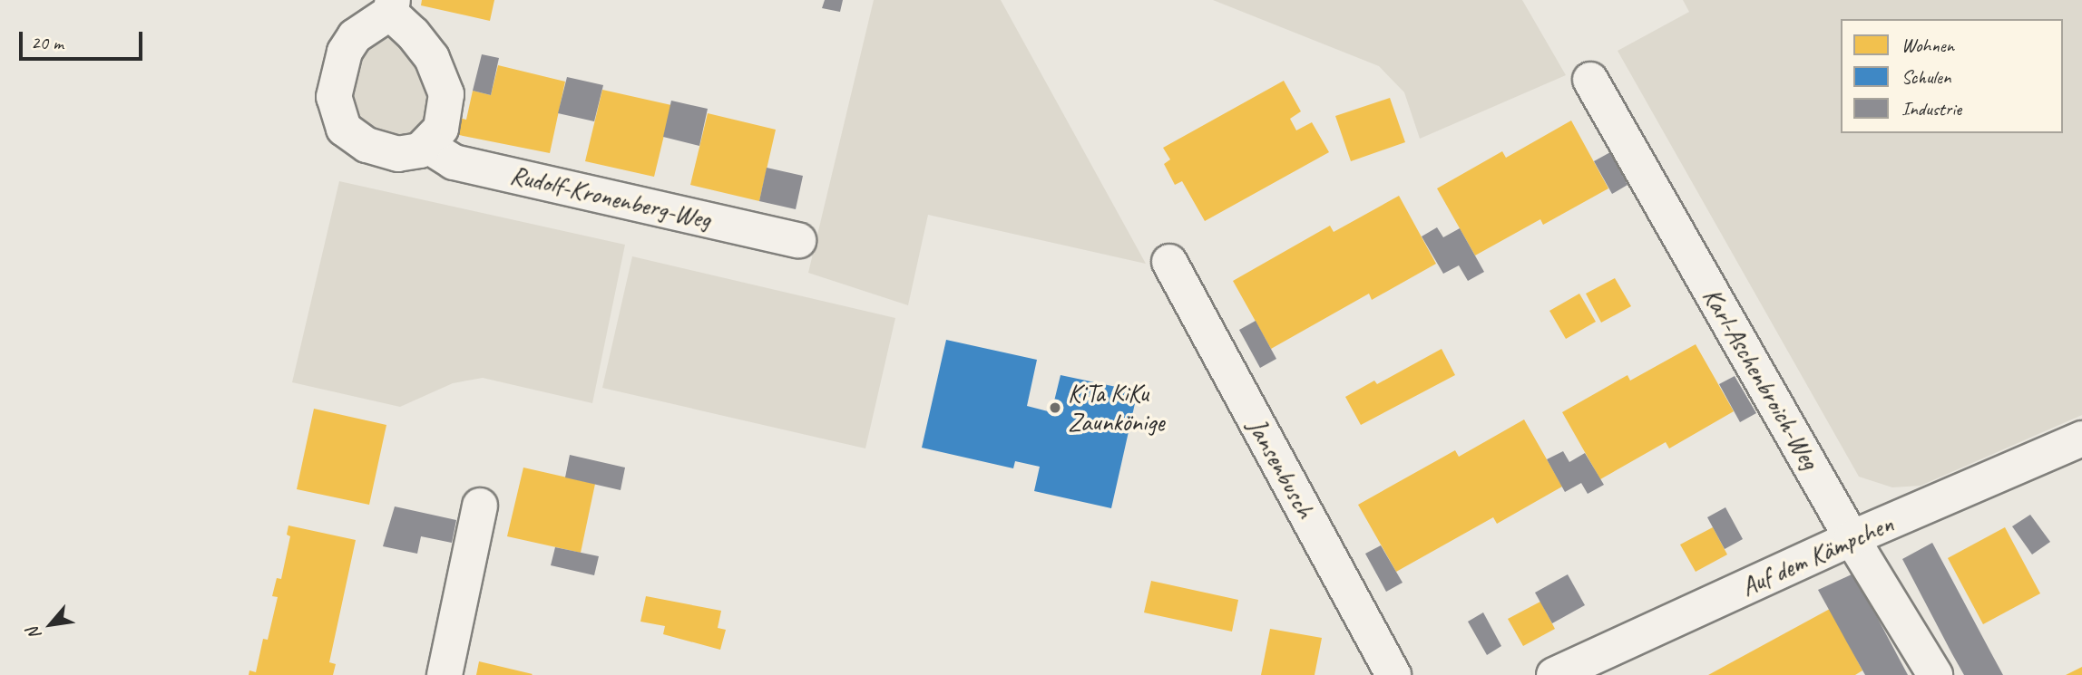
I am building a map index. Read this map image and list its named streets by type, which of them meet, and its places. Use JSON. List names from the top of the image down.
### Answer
{
  "streets": {
    "street": [
      "Rudolf-Kronenberg-Weg",
      "Karl-Aschenbroich-Weg",
      "Jansenbusch",
      "Auf dem Kämpchen"
    ]
  },
  "crossings": [
    ["Karl-Aschenbroich-Weg", "Auf dem Kämpchen"]
  ],
  "places": ["KiTa KiKu Zaunkönige"],
  "legend": ["Wohnen", "Schulen", "Industrie"],
  "scale_bar": "20 m",
  "north": "bottom left"
}
